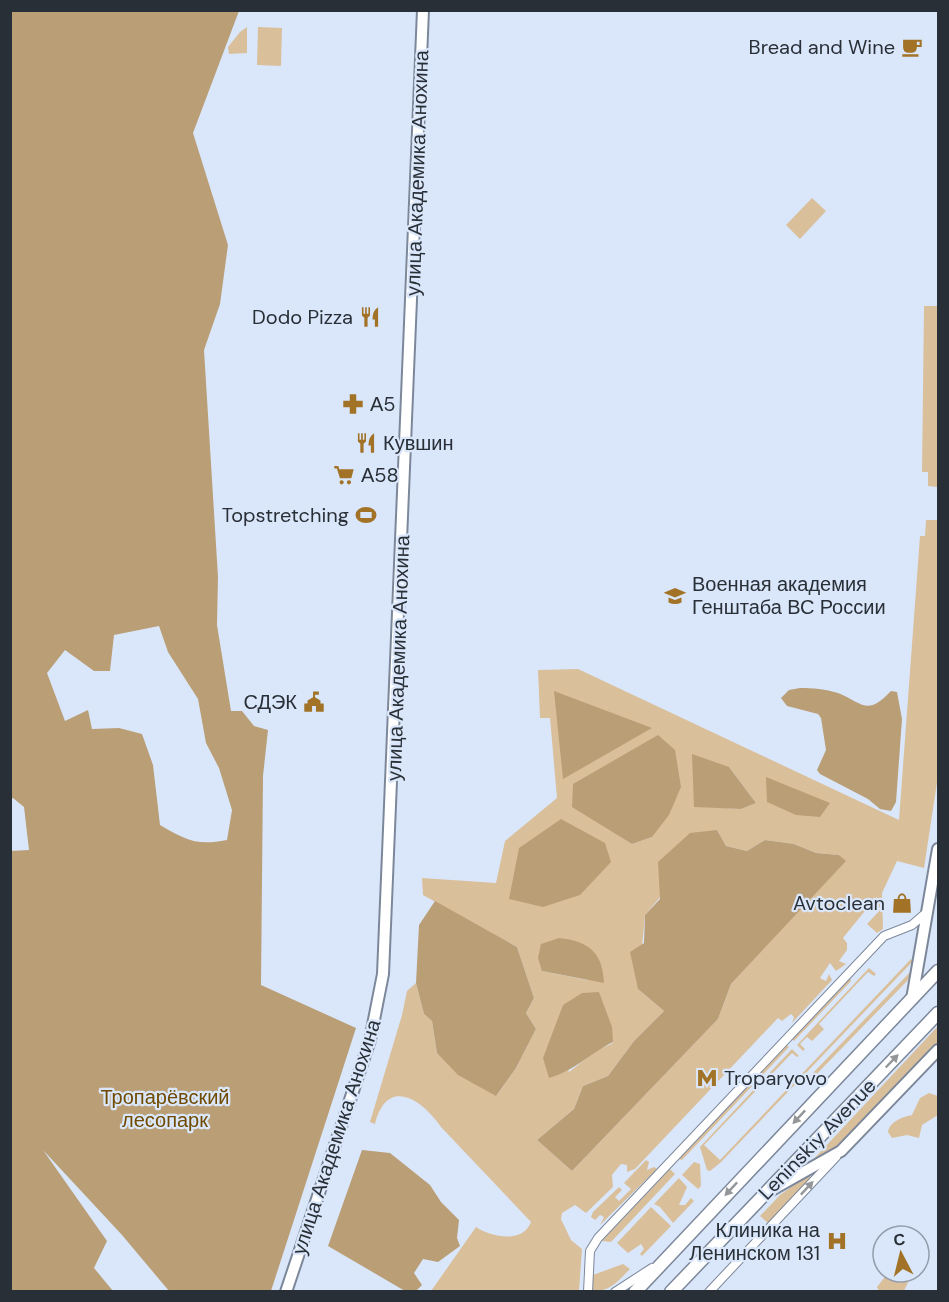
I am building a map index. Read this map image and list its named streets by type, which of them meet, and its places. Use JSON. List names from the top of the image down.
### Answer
{
  "streets": {
    "main road": ["Leninskiy Avenue"],
    "street": ["улица Академика Анохина"]
  },
  "parks": ["Тропарёвский лесопарк"],
  "places": {
    "cafe": ["Bread and Wine"],
    "restaurant": ["Dodo Pizza", "Кувшин"],
    "pharmacy": ["А5"],
    "supermarket": ["А58"],
    "sports": ["Topstretching"],
    "school or university": ["Военная академия Генштаба ВС России"],
    "public building": ["СДЭК"],
    "shop": ["Avtoclean"],
    "metro station": ["Troparyovo"],
    "hospital": ["Клиника на Ленинском 131"]
  },
  "north": "top"
}
